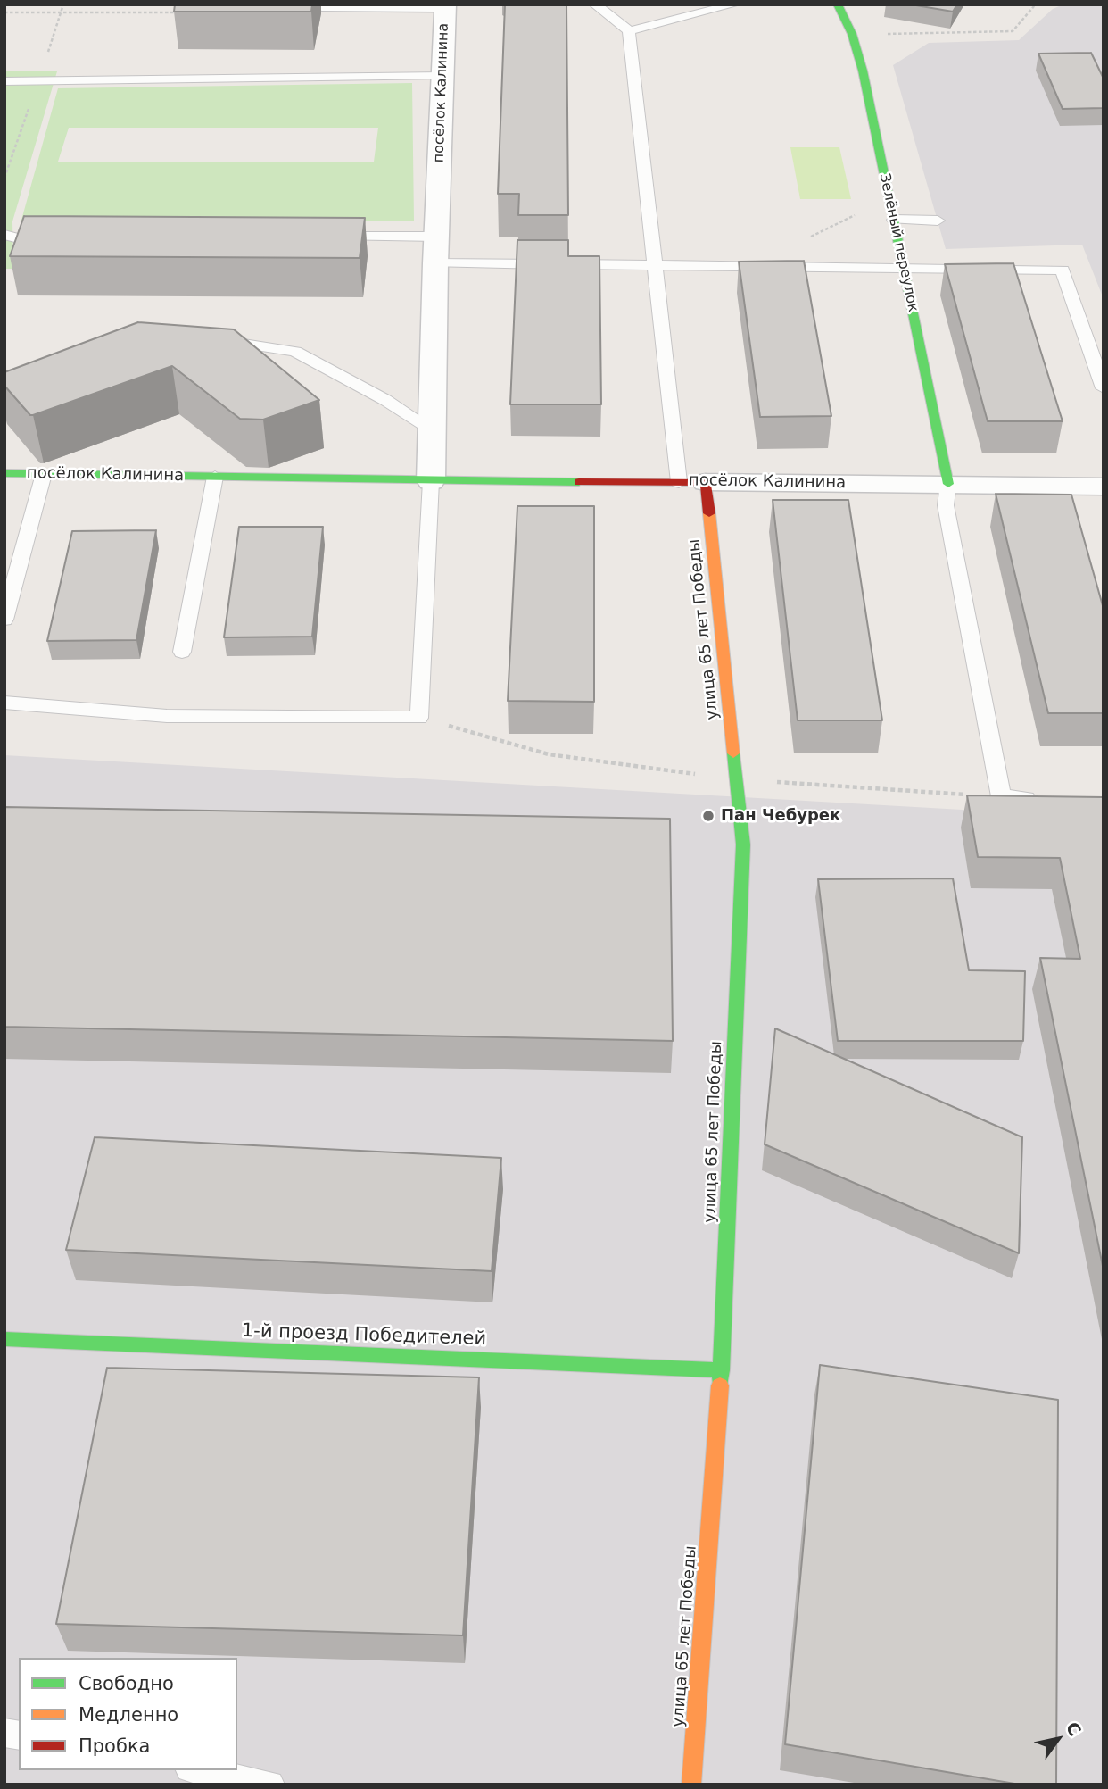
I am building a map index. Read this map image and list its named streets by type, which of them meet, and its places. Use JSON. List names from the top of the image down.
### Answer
{
  "streets": {
    "street": [
      "посёлок Калинина",
      "Зелёный переулок",
      "улица 65 лет Победы",
      "1-й проезд Победителей"
    ]
  },
  "crossings": [
    ["посёлок Калинина", "Зелёный переулок"],
    ["посёлок Калинина", "улица 65 лет Победы"],
    ["улица 65 лет Победы", "1-й проезд Победителей"]
  ],
  "places": ["Пан Чебурек"],
  "legend": ["Свободно", "Медленно", "Пробка"],
  "north": "top right"
}
